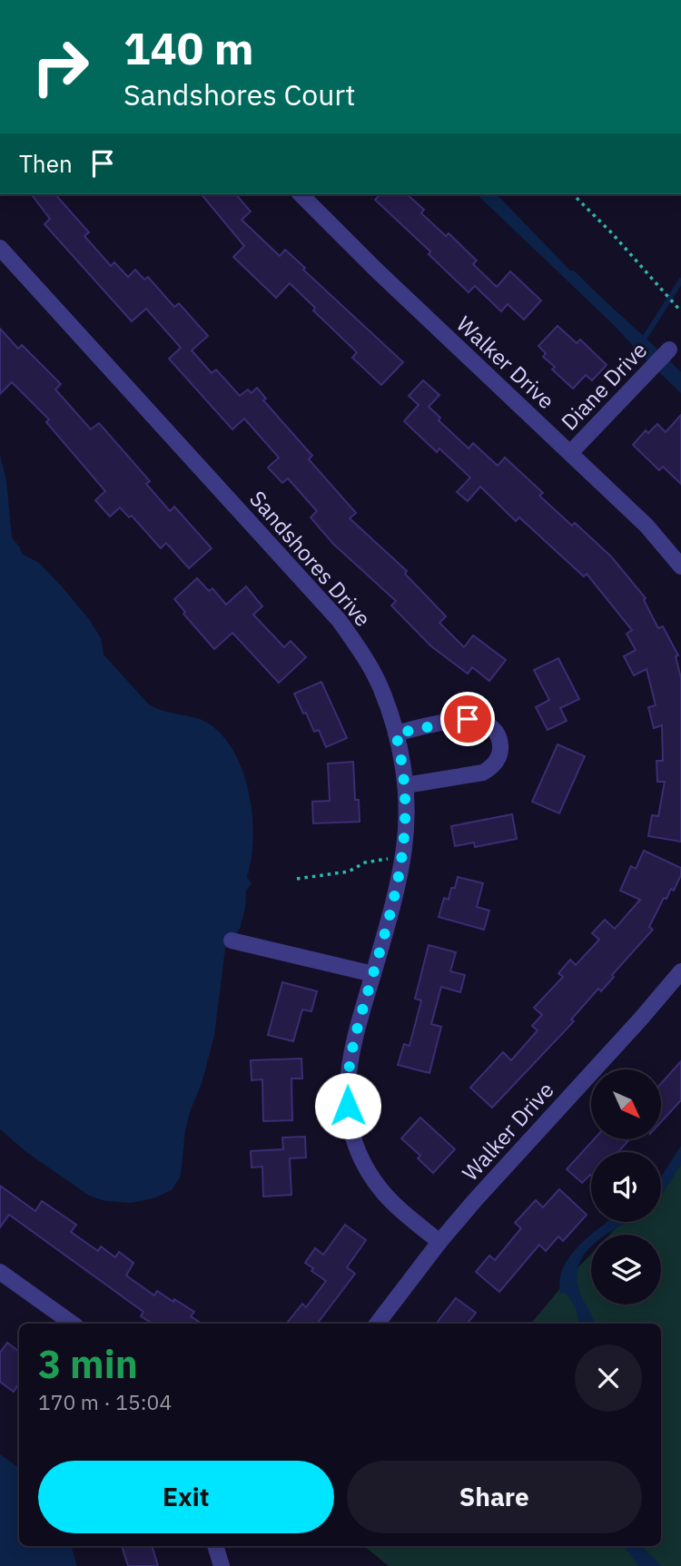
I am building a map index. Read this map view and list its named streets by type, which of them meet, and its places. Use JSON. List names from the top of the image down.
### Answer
{
  "streets": {
    "street": ["Walker Drive", "Diane Drive", "Sandshores Drive"]
  },
  "crossings": [
    ["Walker Drive", "Diane Drive"],
    ["Walker Drive", "Sandshores Drive"]
  ],
  "north": "bottom right",
  "page": {
    "turn": ["140 m", "Sandshores Court"],
    "then": "Then",
    "heading": ["3 min", "170 m · 15:04"],
    "buttons": ["Exit", "Share"]
  }
}
